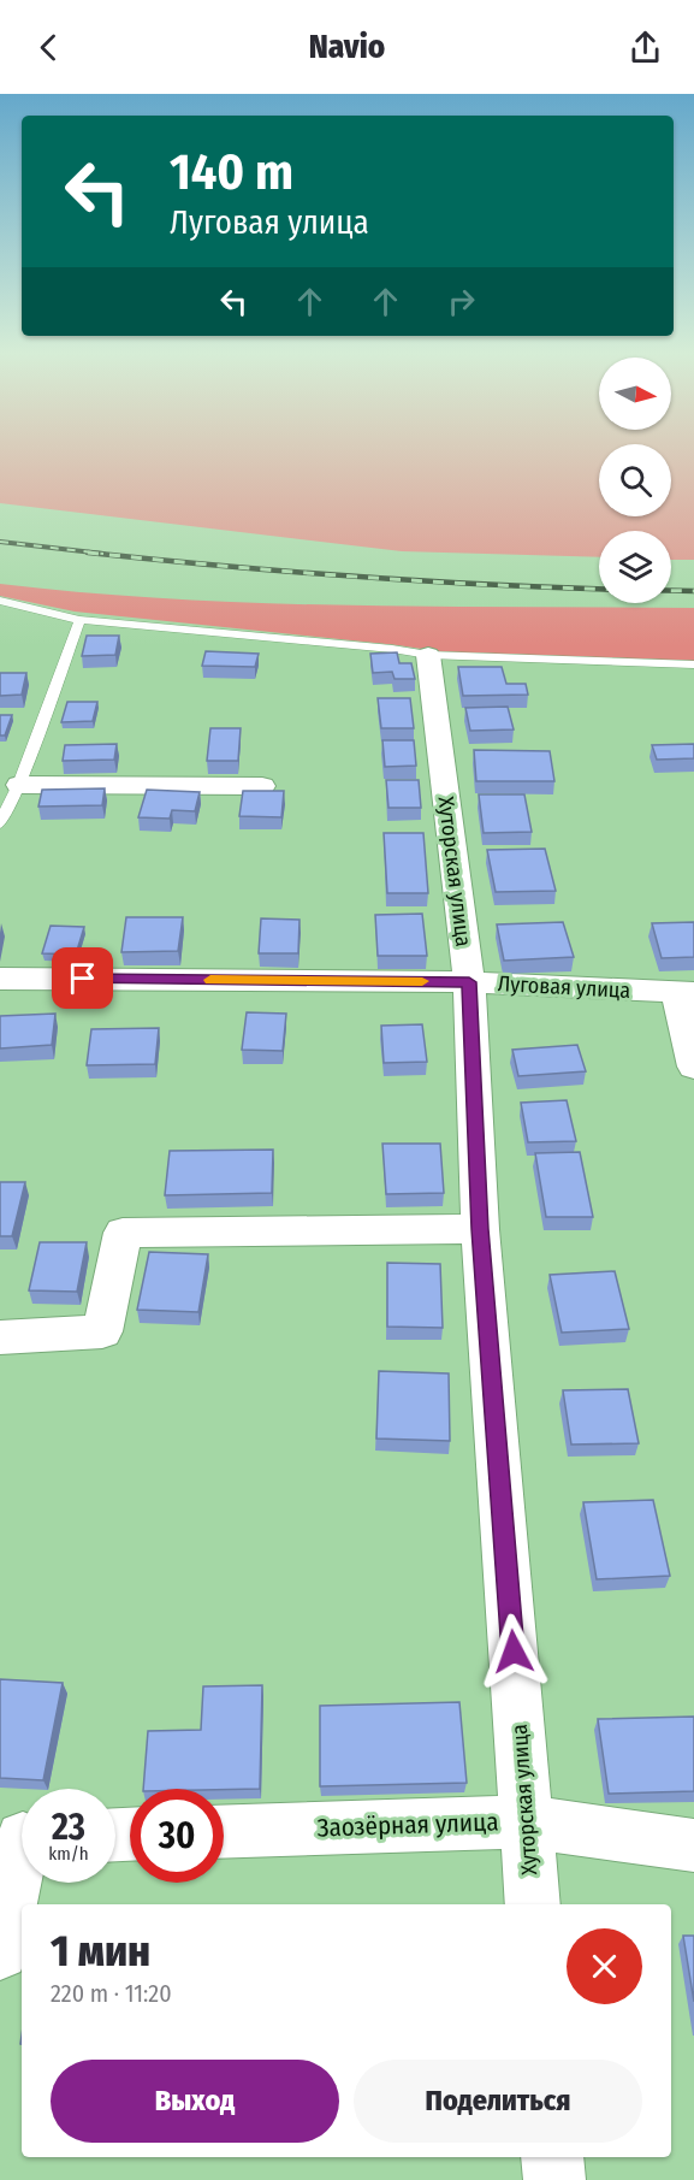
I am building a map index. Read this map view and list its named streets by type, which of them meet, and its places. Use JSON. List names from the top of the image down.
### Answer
{
  "streets": {
    "street": ["Хуторская улица", "Луговая улица", "Заозёрная улица"]
  },
  "crossings": [
    ["Хуторская улица", "Луговая улица"],
    ["Хуторская улица", "Заозёрная улица"]
  ],
  "north": "right",
  "page": {
    "header": "Navio",
    "turn": ["140 m", "Луговая улица"],
    "speed": "23 km/h",
    "limit": "30",
    "heading": ["1 мин", "220 m · 11:20"],
    "buttons": ["Выход", "Поделиться"]
  }
}
